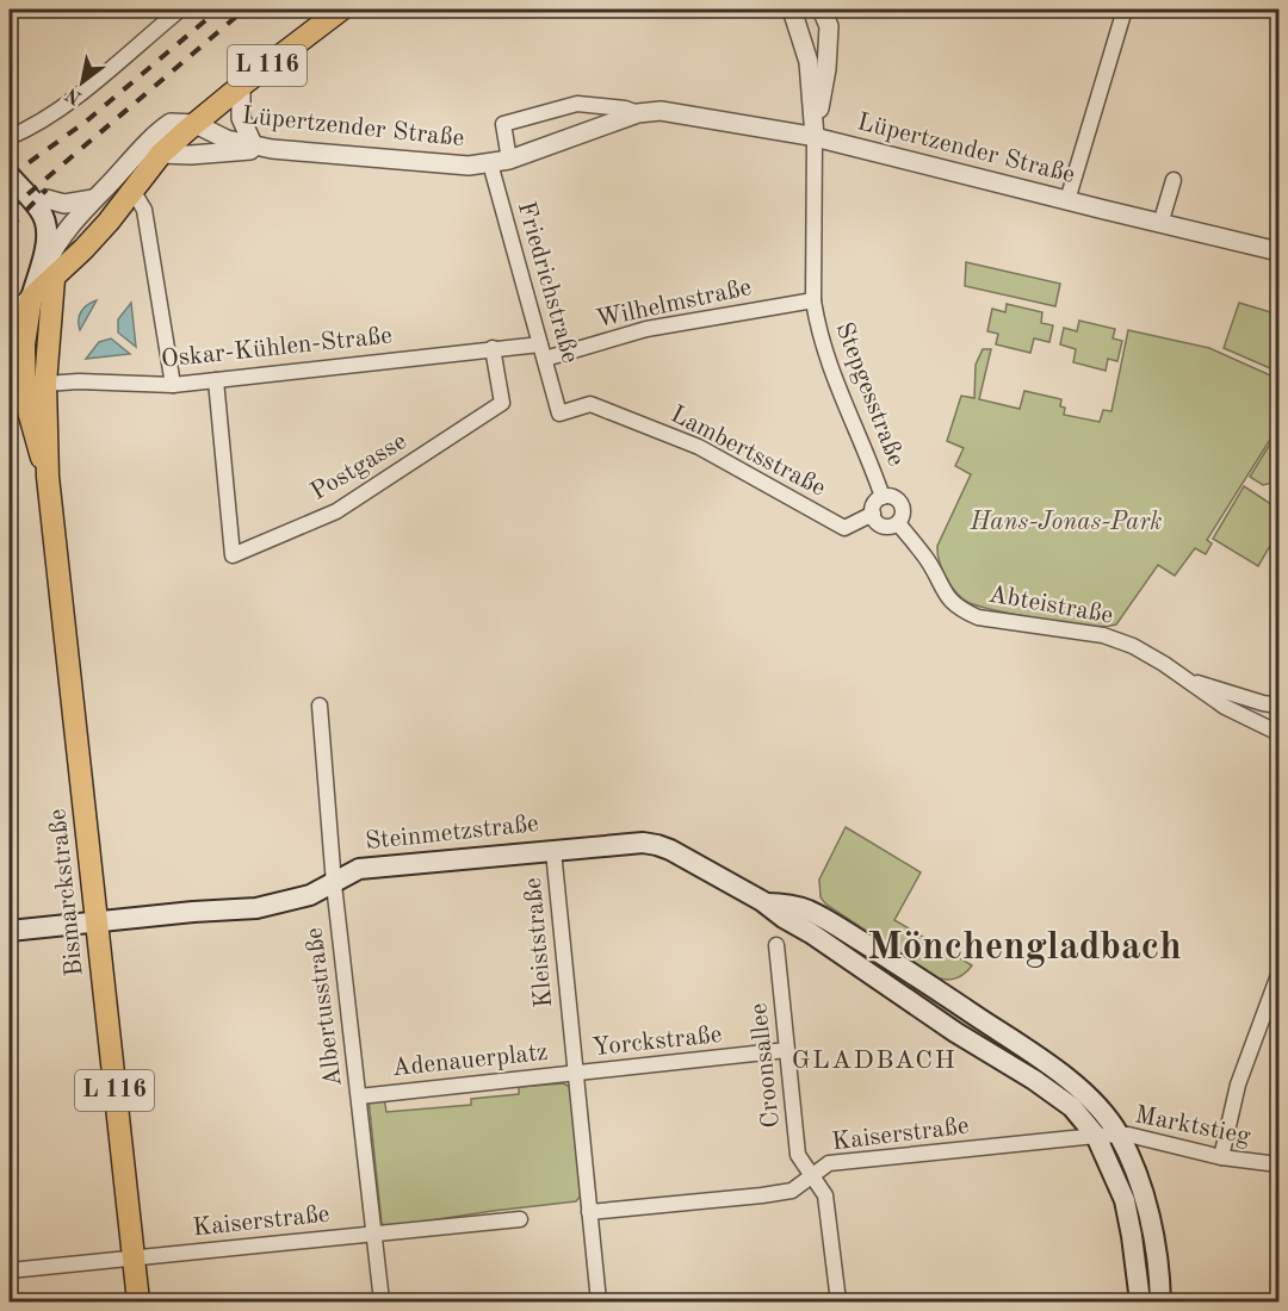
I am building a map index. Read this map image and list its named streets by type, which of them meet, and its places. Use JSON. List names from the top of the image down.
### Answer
{
  "streets": {
    "main road": ["L 116", "Steinmetzstraße", "Bismarckstraße"],
    "street": [
      "Lüpertzender Straße",
      "Friedrichstraße",
      "Wilhelmstraße",
      "Oskar-Kühlen-Straße",
      "Stepgesstraße",
      "Lambertsstraße",
      "Postgasse",
      "Abteistraße",
      "Kleiststraße",
      "Albertusstraße",
      "Yorckstraße",
      "Adenauerplatz",
      "Croonsallee",
      "Marktstieg",
      "Kaiserstraße"
    ]
  },
  "crossings": [
    ["L 116", "Lüpertzender Straße"],
    ["L 116", "Bismarckstraße"],
    ["Lüpertzender Straße", "Friedrichstraße"],
    ["Lüpertzender Straße", "Stepgesstraße"],
    ["Friedrichstraße", "Wilhelmstraße"],
    ["Friedrichstraße", "Oskar-Kühlen-Straße"],
    ["Friedrichstraße", "Lambertsstraße"],
    ["Wilhelmstraße", "Oskar-Kühlen-Straße"],
    ["Wilhelmstraße", "Stepgesstraße"],
    ["Oskar-Kühlen-Straße", "Postgasse"],
    ["Oskar-Kühlen-Straße", "Bismarckstraße"],
    ["Stepgesstraße", "Lambertsstraße"],
    ["Stepgesstraße", "Abteistraße"],
    ["Lambertsstraße", "Abteistraße"],
    ["Steinmetzstraße", "Bismarckstraße"],
    ["Steinmetzstraße", "Kleiststraße"],
    ["Steinmetzstraße", "Albertusstraße"],
    ["Bismarckstraße", "Kaiserstraße"],
    ["Kleiststraße", "Yorckstraße"],
    ["Kleiststraße", "Adenauerplatz"],
    ["Albertusstraße", "Adenauerplatz"],
    ["Albertusstraße", "Kaiserstraße"],
    ["Yorckstraße", "Adenauerplatz"],
    ["Yorckstraße", "Croonsallee"],
    ["Adenauerplatz", "Kaiserstraße"],
    ["Croonsallee", "Kaiserstraße"],
    ["Marktstieg", "Kaiserstraße"]
  ],
  "districts": ["Mönchengladbach", "GLADBACH"],
  "parks": ["Hans-Jonas-Park"],
  "north": "bottom left"
}
